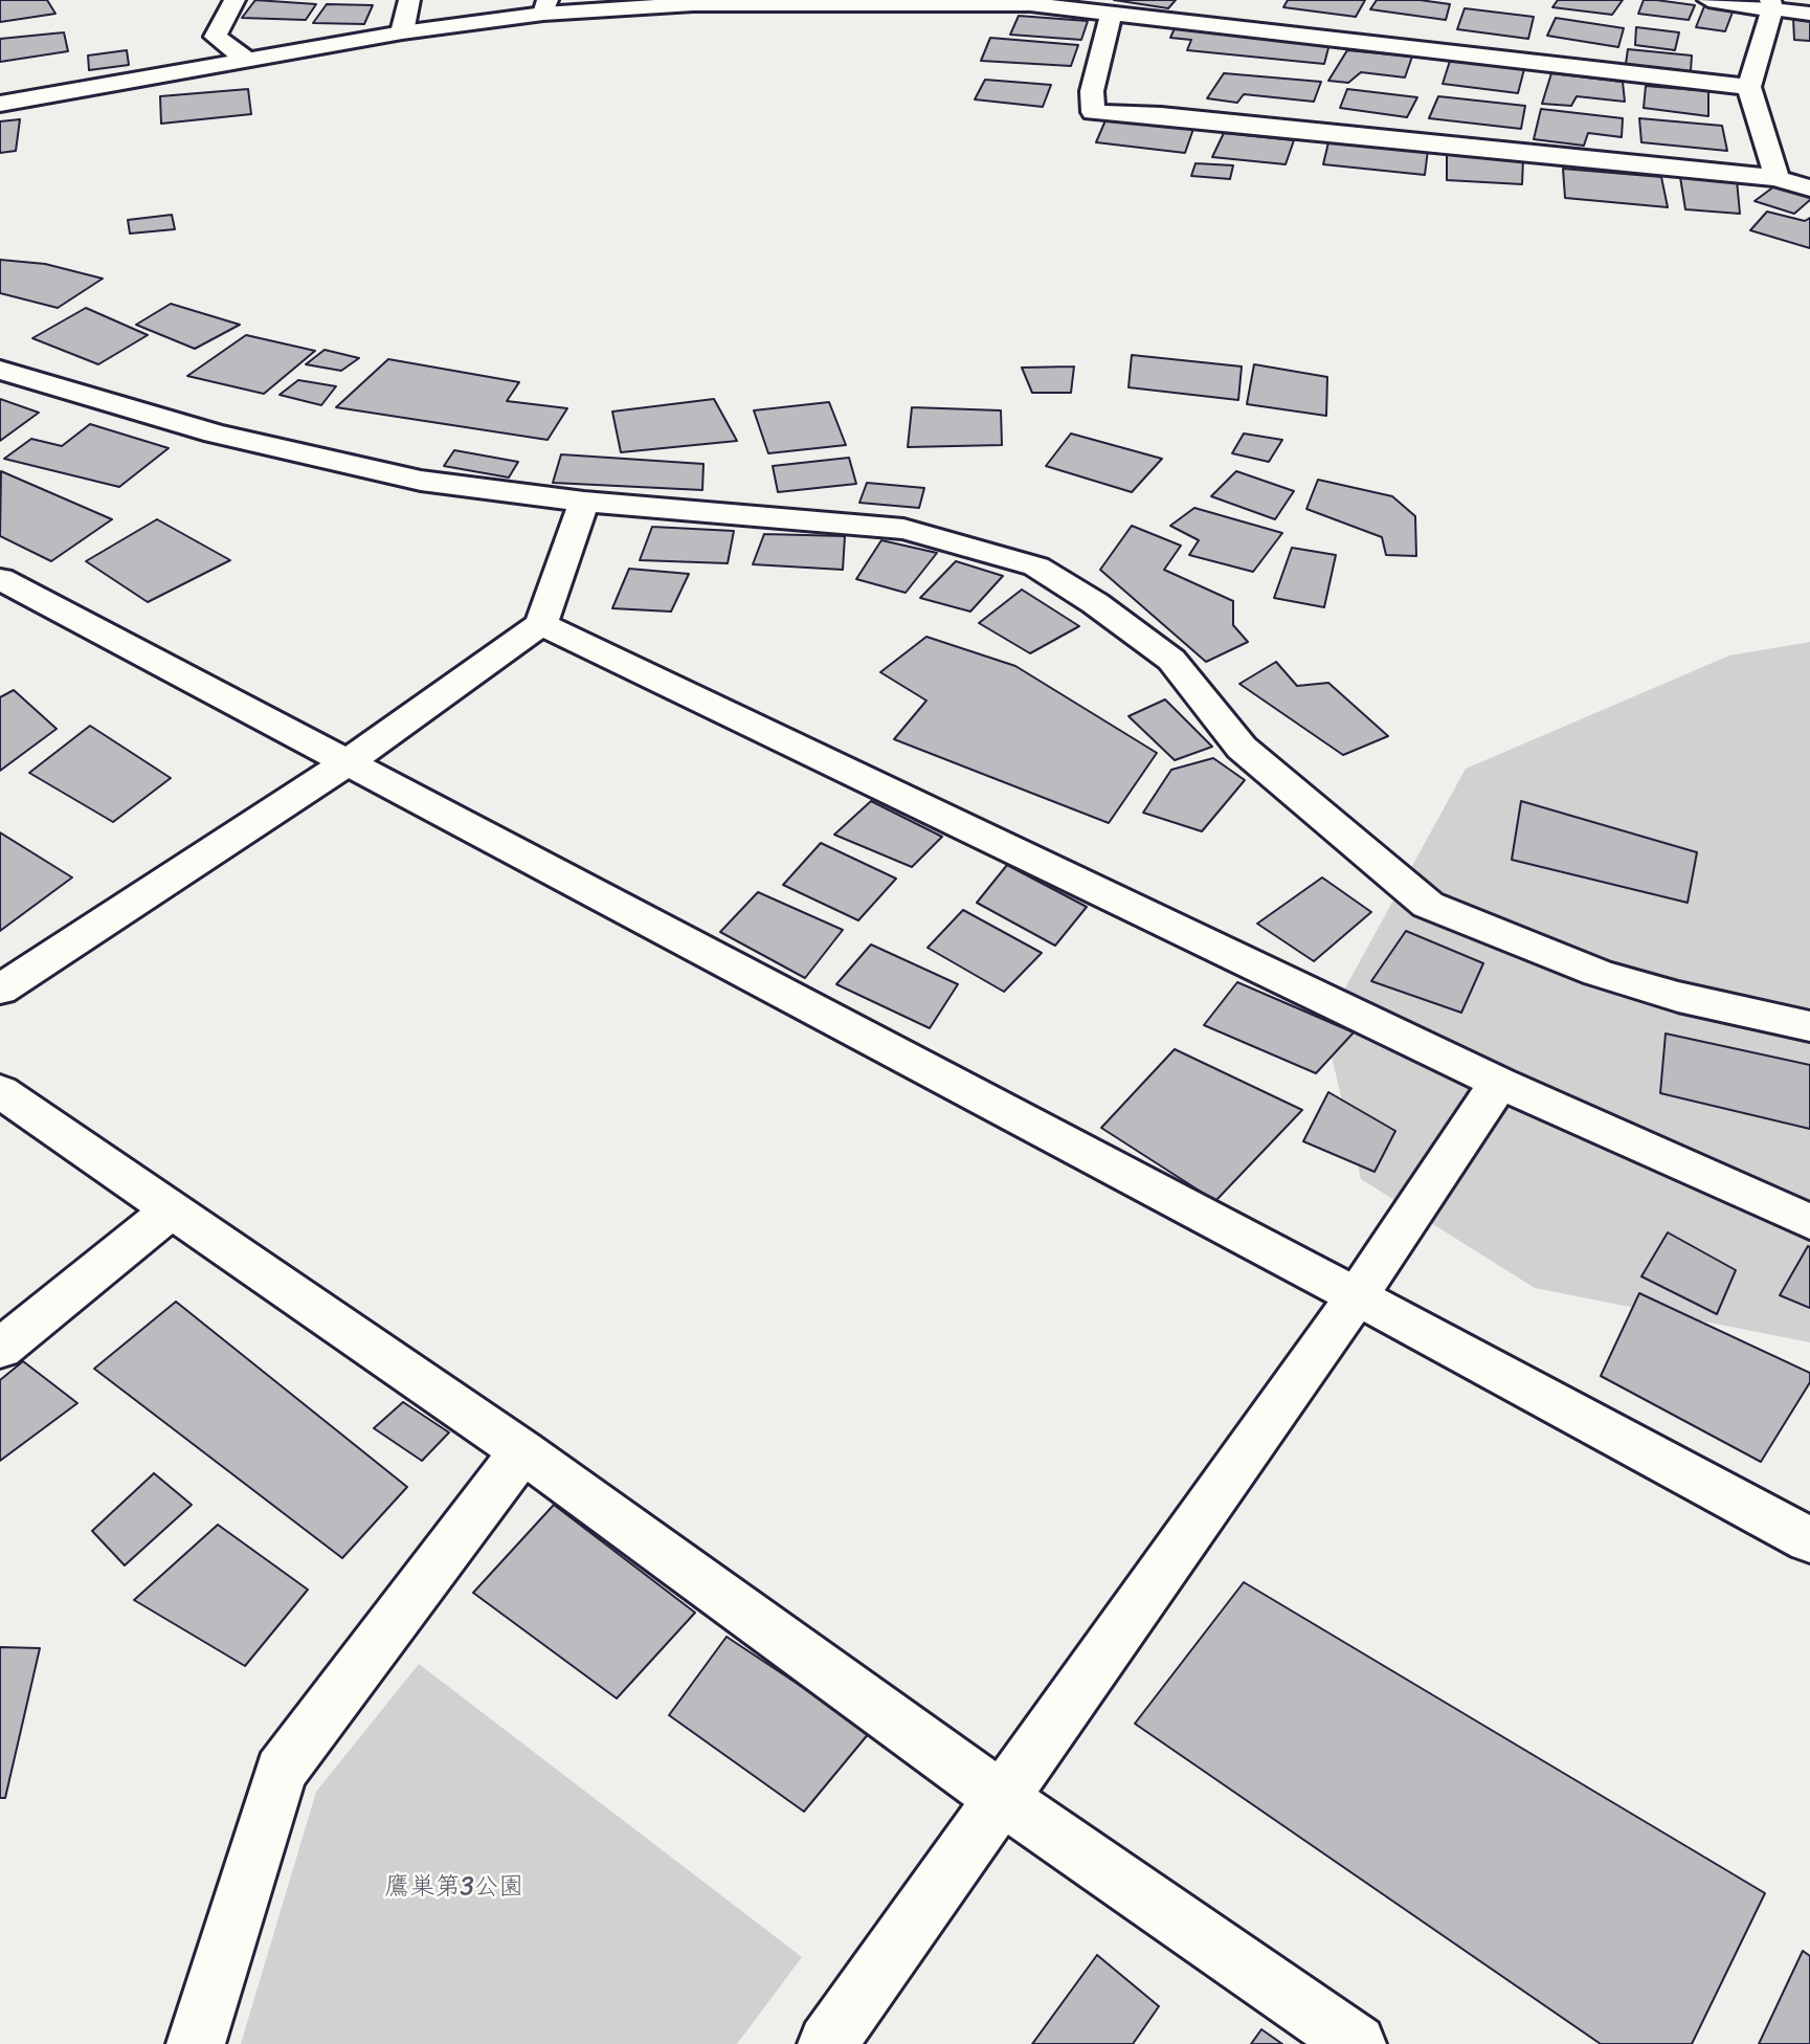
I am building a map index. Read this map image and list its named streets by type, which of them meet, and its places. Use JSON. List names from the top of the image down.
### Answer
{
  "parks": ["鷹巣第3公園"]
}
